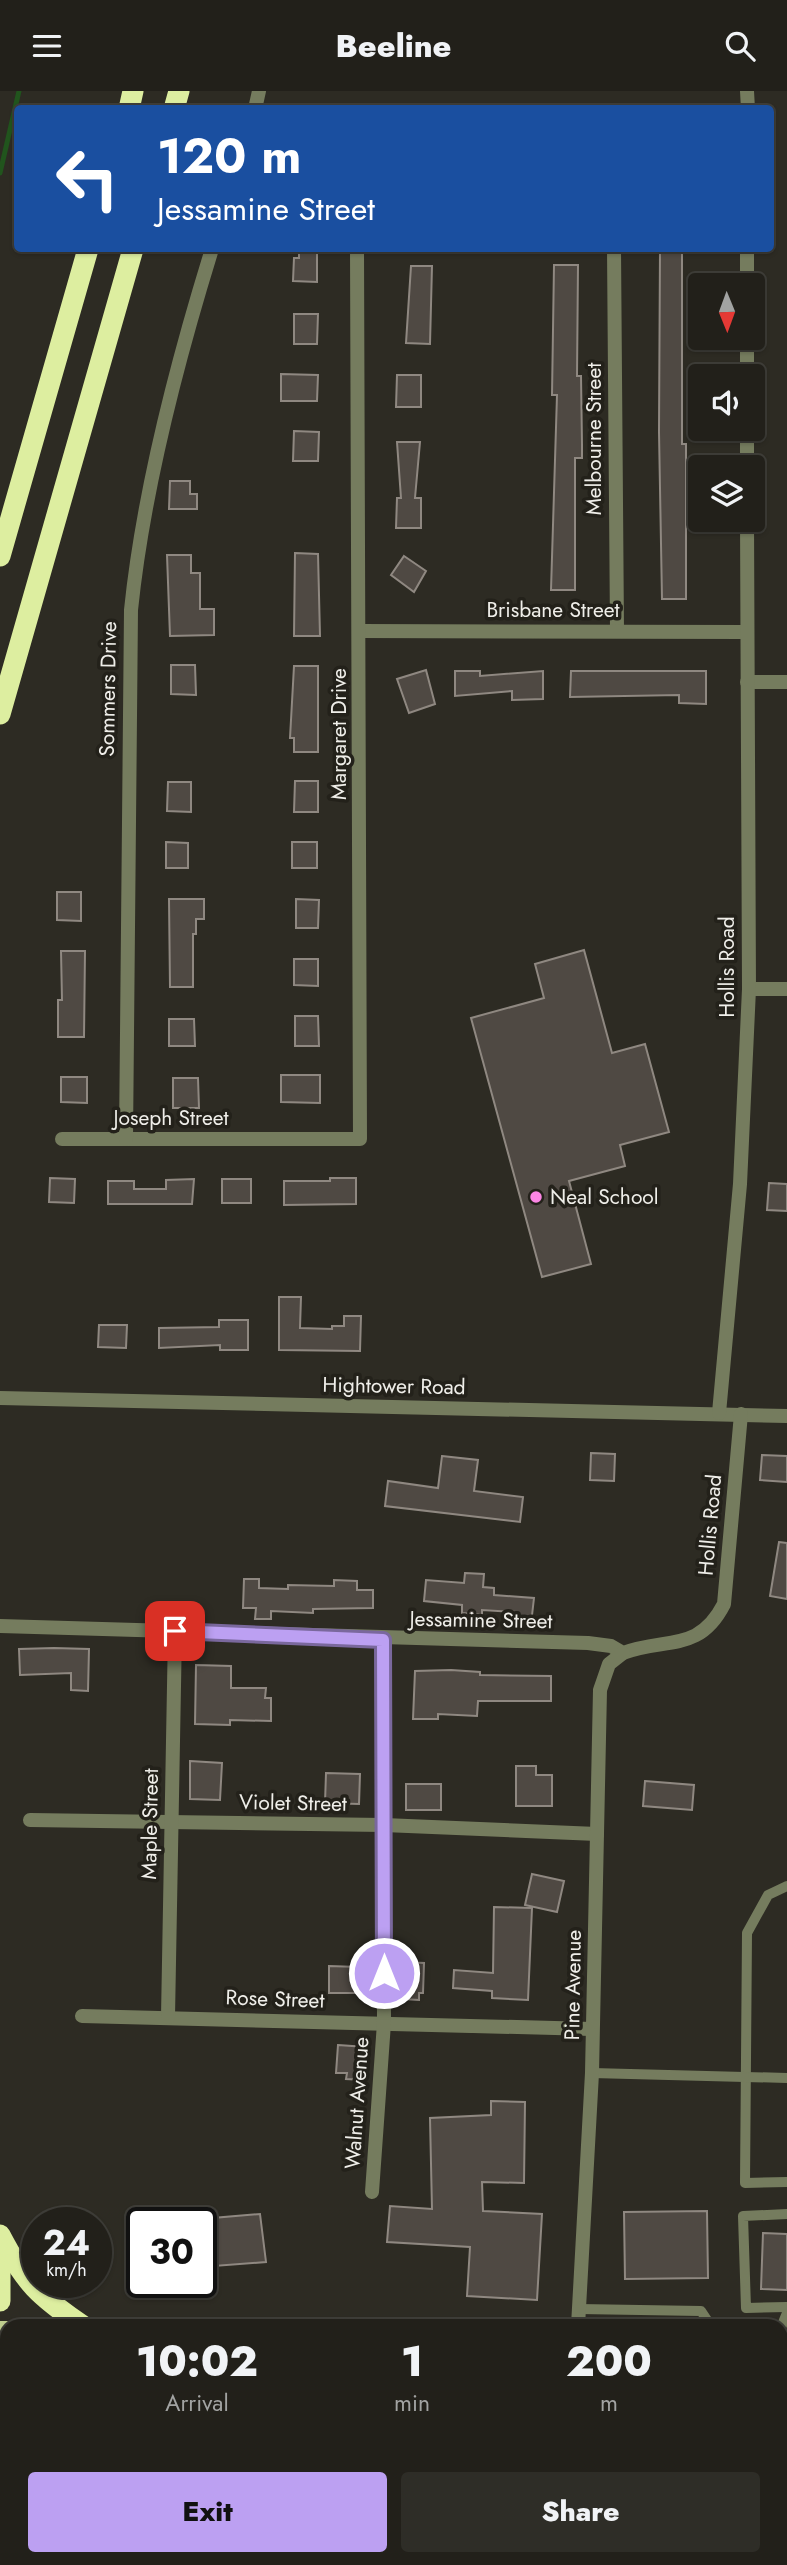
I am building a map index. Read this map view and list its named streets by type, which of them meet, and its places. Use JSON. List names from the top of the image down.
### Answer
{
  "streets": {
    "street": [
      "Melbourne Street",
      "Brisbane Street",
      "Sommers Drive",
      "Margaret Drive",
      "Hollis Road",
      "Joseph Street",
      "Hightower Road",
      "Jessamine Street",
      "Violet Street",
      "Maple Street",
      "Pine Avenue",
      "Rose Street",
      "Walnut Avenue"
    ]
  },
  "crossings": [
    ["Melbourne Street", "Brisbane Street"],
    ["Brisbane Street", "Margaret Drive"],
    ["Brisbane Street", "Hollis Road"],
    ["Sommers Drive", "Joseph Street"],
    ["Margaret Drive", "Joseph Street"],
    ["Hollis Road", "Hightower Road"],
    ["Hollis Road", "Jessamine Street"],
    ["Hollis Road", "Pine Avenue"],
    ["Jessamine Street", "Maple Street"],
    ["Jessamine Street", "Pine Avenue"],
    ["Jessamine Street", "Walnut Avenue"],
    ["Violet Street", "Maple Street"],
    ["Violet Street", "Pine Avenue"],
    ["Violet Street", "Walnut Avenue"],
    ["Maple Street", "Rose Street"],
    ["Pine Avenue", "Rose Street"],
    ["Rose Street", "Walnut Avenue"]
  ],
  "places": ["Neal School"],
  "north": "bottom",
  "page": {
    "header": "Beeline",
    "turn": ["120 m", "Jessamine Street"],
    "speed": "24 km/h",
    "limit": "30",
    "eta": [
      "10:02",
      "Arrival",
      "1",
      "min",
      "200",
      "m"
    ],
    "buttons": ["Exit", "Share"]
  }
}
